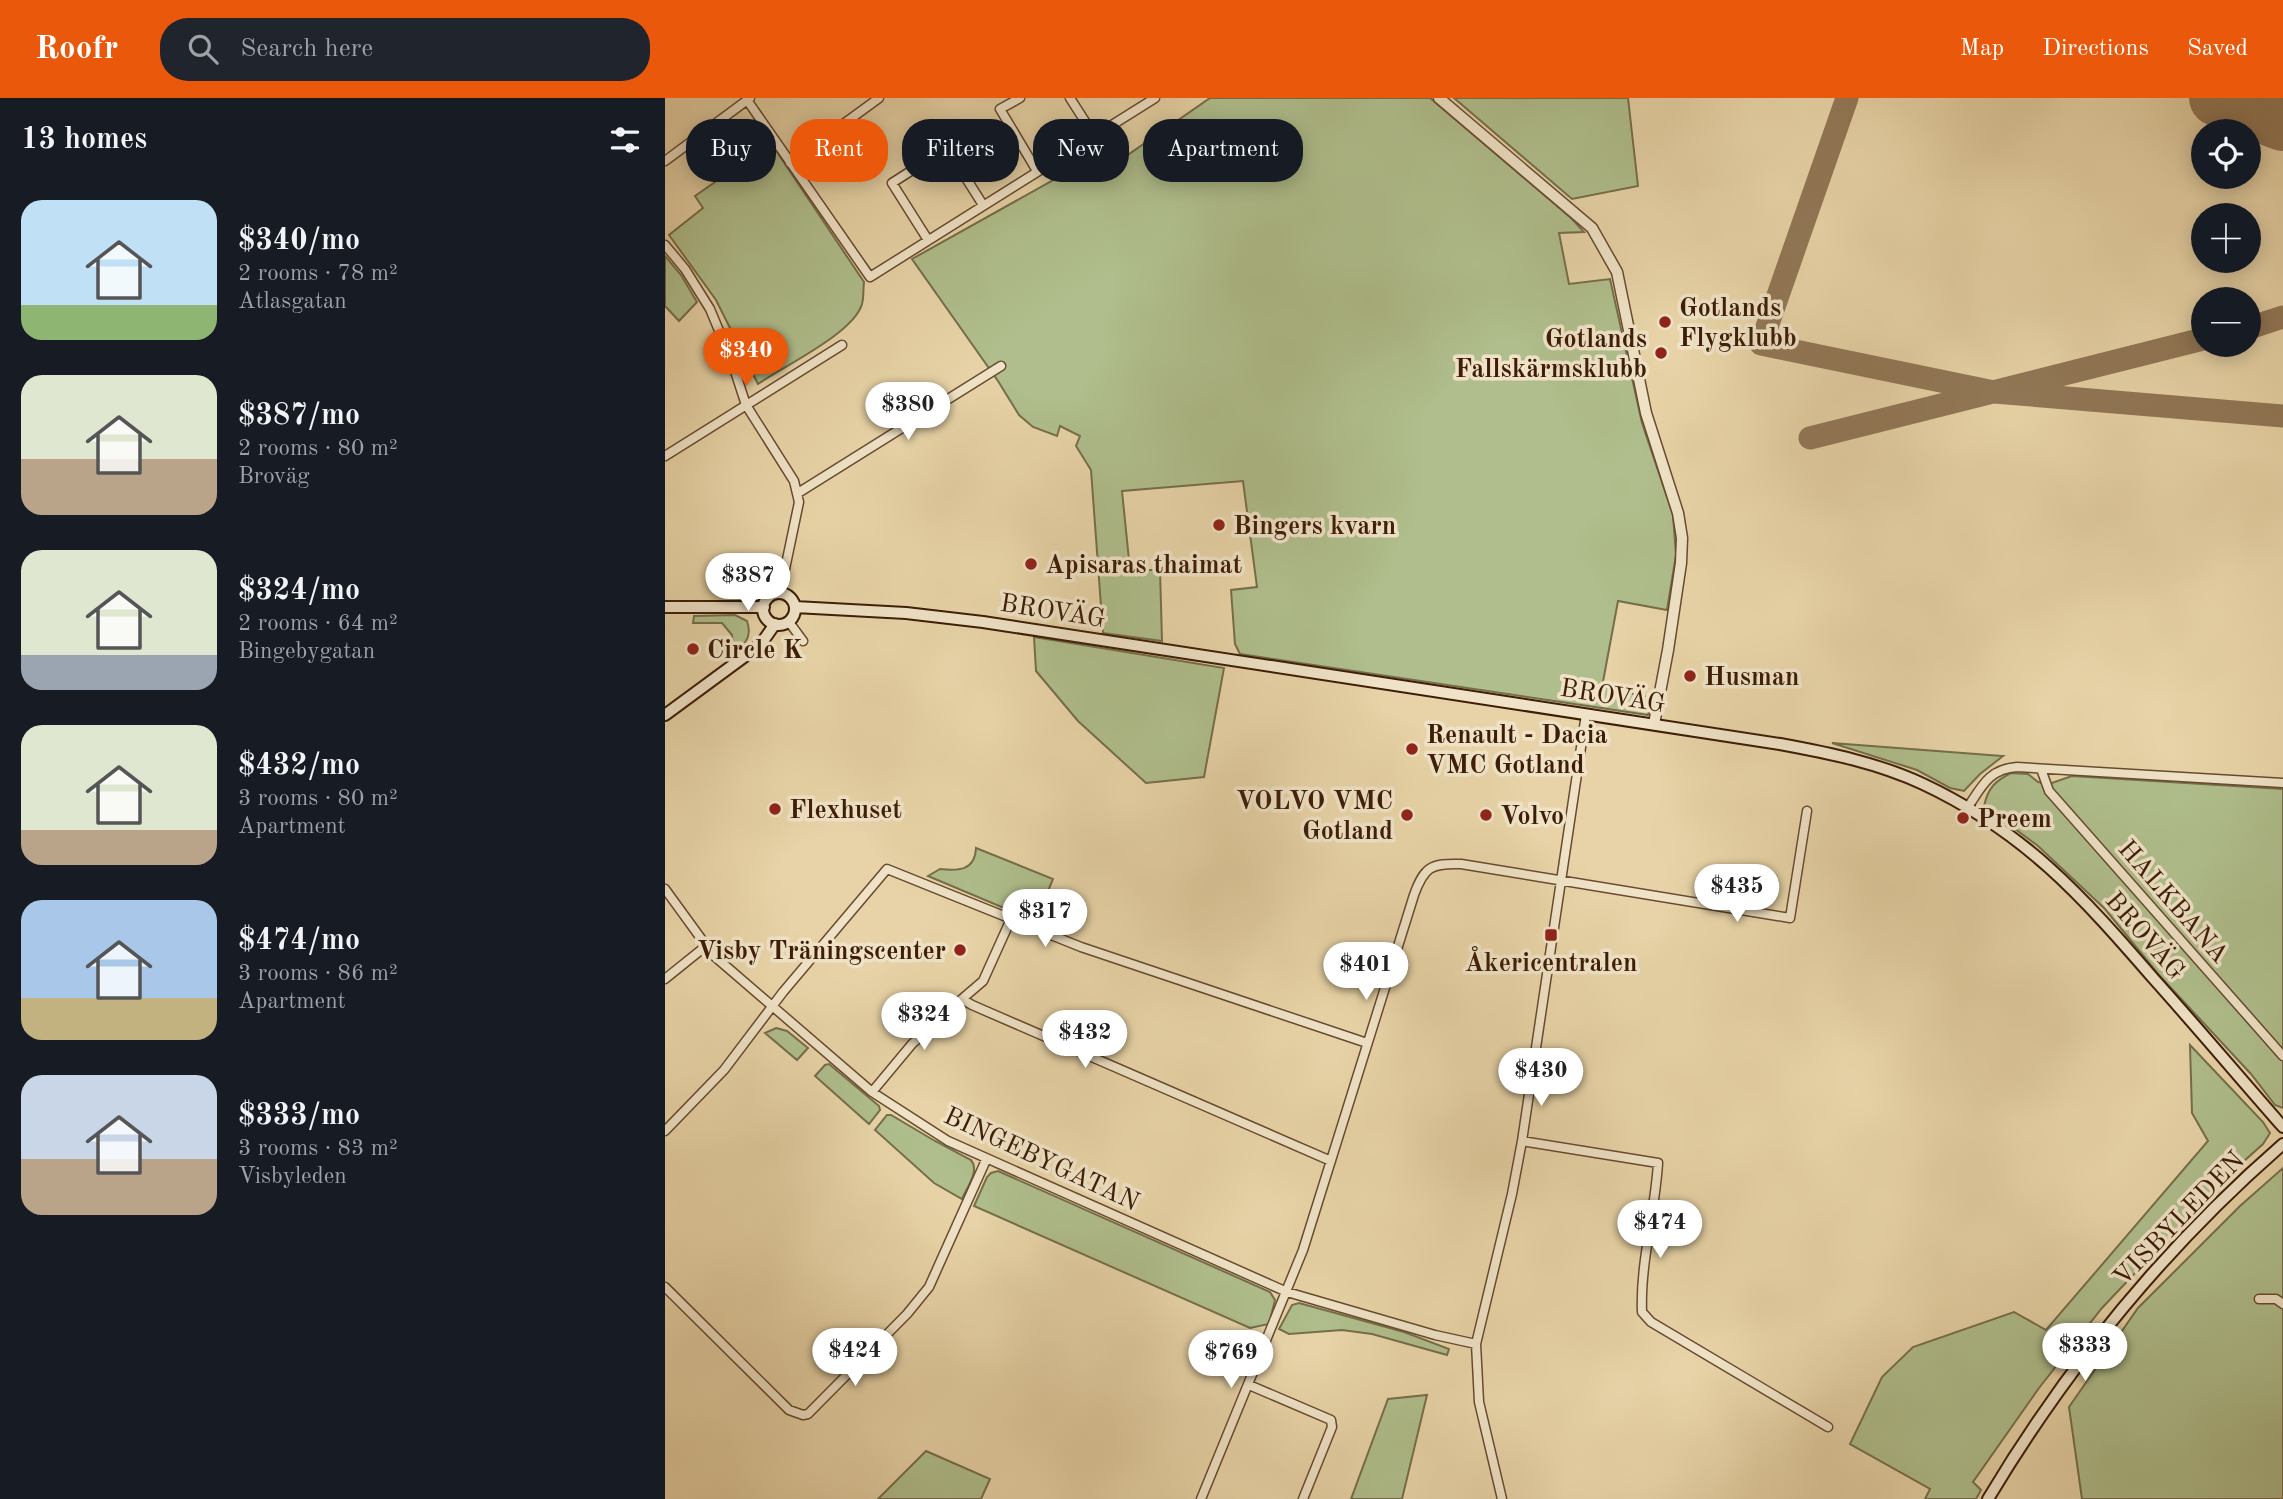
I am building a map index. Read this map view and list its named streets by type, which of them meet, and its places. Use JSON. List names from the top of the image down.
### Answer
{
  "streets": {
    "main road": ["BROVÄG", "VISBYLEDEN"],
    "street": ["HALKBANA", "BINGEBYGATAN"]
  },
  "places": {
    "other": [
      "Gotlands Flygklubb",
      "Gotlands Fallskärmsklubb",
      "Bingers kvarn",
      "Apisaras thaimat",
      "Circle K",
      "Husman",
      "Renault - Dacia VMC Gotland",
      "Flexhuset",
      "VOLVO VMC Gotland",
      "Volvo",
      "Preem",
      "Visby Träningscenter"
    ],
    "transit": ["Åkericentralen"]
  },
  "page": {
    "header": "Roofr",
    "search": "Search here",
    "nav": ["Map", "Directions", "Saved"],
    "heading": "13 homes",
    "map_buttons": ["+", "−"],
    "chip": [
      "Buy",
      "Rent",
      "Filters",
      "New",
      "Apartment"
    ],
    "list": [
      {
        "name": "$340/mo",
        "note": "2 rooms · 78 m² · Atlasgatan"
      },
      {
        "name": "$387/mo",
        "note": "2 rooms · 80 m² · Broväg"
      },
      {
        "name": "$324/mo",
        "note": "2 rooms · 64 m² · Bingebygatan"
      },
      {
        "name": "$432/mo",
        "note": "3 rooms · 80 m² · Apartment"
      },
      {
        "name": "$474/mo",
        "note": "3 rooms · 86 m² · Apartment"
      },
      {
        "name": "$333/mo",
        "note": "3 rooms · 83 m² · Visbyleden"
      }
    ],
    "price": [
      "$340",
      "$380",
      "$387",
      "$435",
      "$317",
      "$401",
      "$324",
      "$432",
      "$430",
      "$474",
      "$333",
      "$424",
      "$769"
    ]
  }
}
